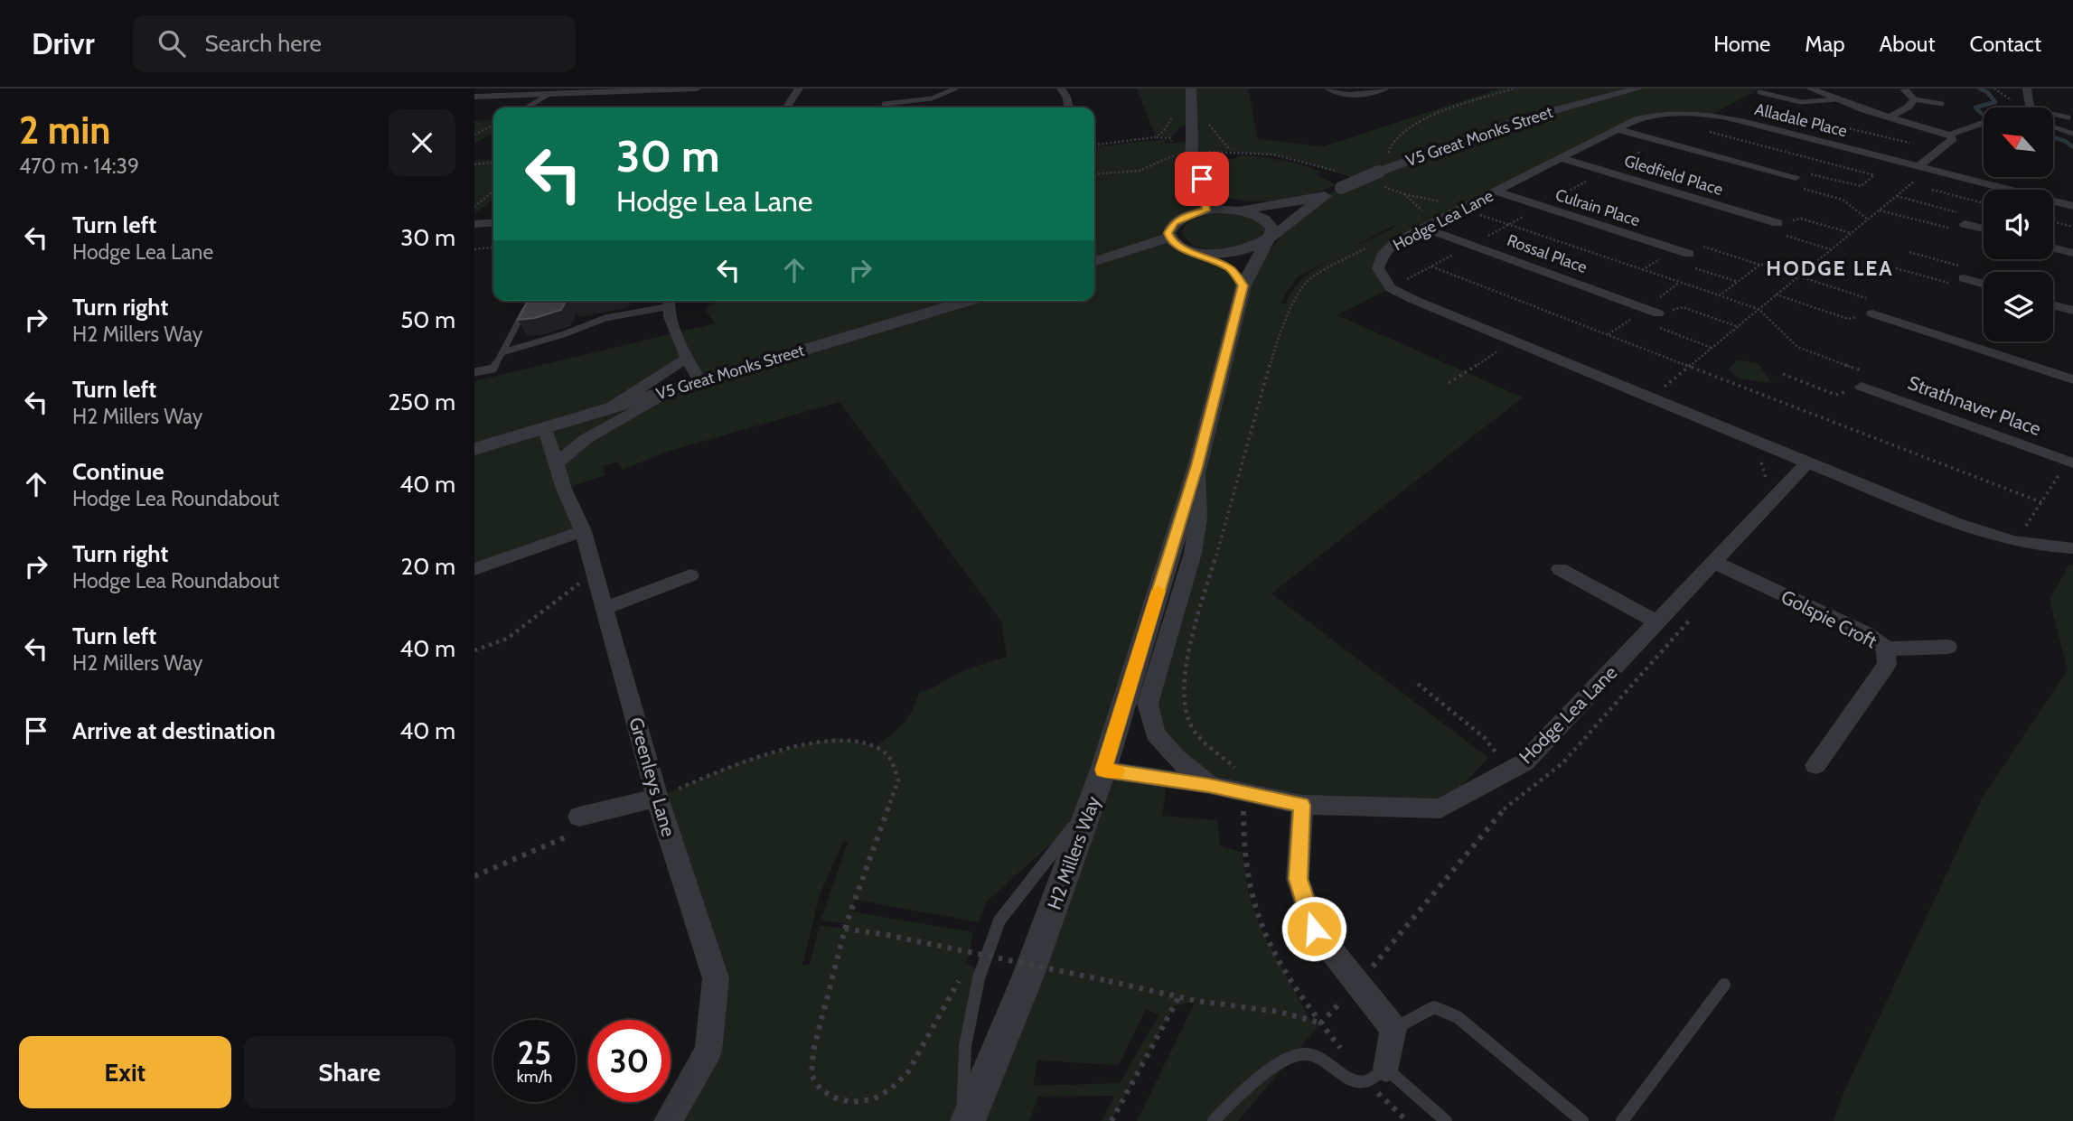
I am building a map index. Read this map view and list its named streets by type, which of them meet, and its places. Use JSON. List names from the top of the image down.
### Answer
{
  "streets": {
    "street": [
      "Alladale Place",
      "V5 Great Monks Street",
      "Gledfield Place",
      "Culrain Place",
      "Hodge Lea Lane",
      "Rossal Place",
      "Strathnaver Place",
      "Golspie Croft",
      "Greenleys Lane",
      "H2 Millers Way"
    ]
  },
  "crossings": [
    ["Alladale Place", "Hodge Lea Lane"],
    ["V5 Great Monks Street", "Greenleys Lane"],
    ["V5 Great Monks Street", "H2 Millers Way"],
    ["Gledfield Place", "Hodge Lea Lane"],
    ["Culrain Place", "Hodge Lea Lane"],
    ["Hodge Lea Lane", "Rossal Place"],
    ["Hodge Lea Lane", "Golspie Croft"],
    ["Hodge Lea Lane", "H2 Millers Way"]
  ],
  "districts": ["HODGE LEA"],
  "north": "top left",
  "page": {
    "header": "Drivr",
    "search": "Search here",
    "nav": [
      "Home",
      "Map",
      "About",
      "Contact"
    ],
    "heading": ["2 min", "470 m · 14:39"],
    "turn": ["30 m", "Hodge Lea Lane"],
    "list": [
      {
        "name": "Turn left",
        "note": "Hodge Lea Lane",
        "value": "30 m"
      },
      {
        "name": "Turn right",
        "note": "H2 Millers Way",
        "value": "50 m"
      },
      {
        "name": "Turn left",
        "note": "H2 Millers Way",
        "value": "250 m"
      },
      {
        "name": "Continue",
        "note": "Hodge Lea Roundabout",
        "value": "40 m"
      },
      {
        "name": "Turn right",
        "note": "Hodge Lea Roundabout",
        "value": "20 m"
      },
      {
        "name": "Turn left",
        "note": "H2 Millers Way",
        "value": "40 m"
      },
      {
        "name": "Arrive at destination",
        "value": "40 m"
      }
    ],
    "speed": "25 km/h",
    "limit": "30",
    "buttons": ["Exit", "Share"]
  }
}
